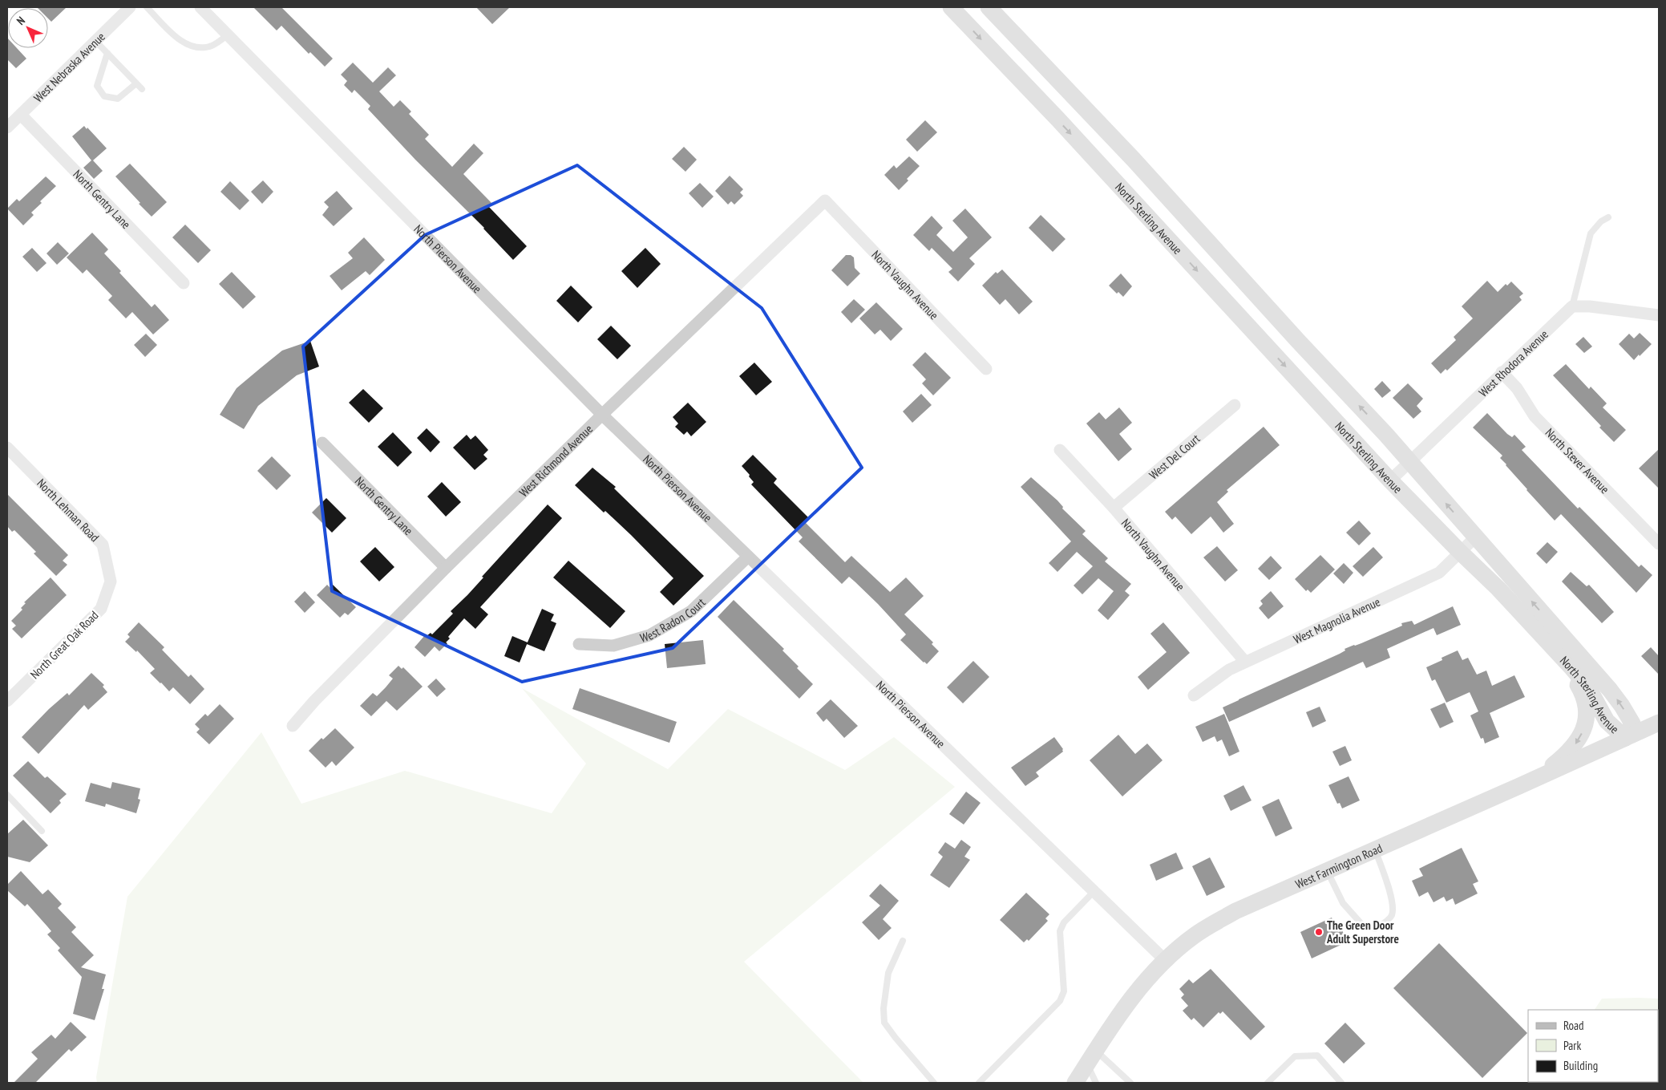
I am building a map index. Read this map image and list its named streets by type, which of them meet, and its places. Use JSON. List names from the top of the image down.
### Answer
{
  "streets": {
    "main road": ["North Sterling Avenue", "West Farmington Road"],
    "street": [
      "West Nebraska Avenue",
      "North Gentry Lane",
      "North Pierson Avenue",
      "North Vaughn Avenue",
      "West Rhodora Avenue",
      "West Del Court",
      "West Richmond Avenue",
      "North Stever Avenue",
      "North Lehman Road",
      "West Radon Court",
      "West Magnolia Avenue",
      "North Great Oak Road"
    ]
  },
  "crossings": [
    ["West Nebraska Avenue", "North Gentry Lane"],
    ["North Gentry Lane", "West Richmond Avenue"],
    ["North Sterling Avenue", "West Rhodora Avenue"],
    ["North Sterling Avenue", "West Magnolia Avenue"],
    ["North Sterling Avenue", "West Farmington Road"],
    ["North Pierson Avenue", "West Richmond Avenue"],
    ["North Pierson Avenue", "West Radon Court"],
    ["North Pierson Avenue", "West Farmington Road"],
    ["North Vaughn Avenue", "West Del Court"],
    ["North Vaughn Avenue", "West Richmond Avenue"],
    ["North Vaughn Avenue", "West Magnolia Avenue"],
    ["West Rhodora Avenue", "North Stever Avenue"],
    ["North Lehman Road", "North Great Oak Road"]
  ],
  "places": ["The Green Door Adult Superstore"],
  "legend": ["Road", "Park", "Building"],
  "north": "top left"
}
